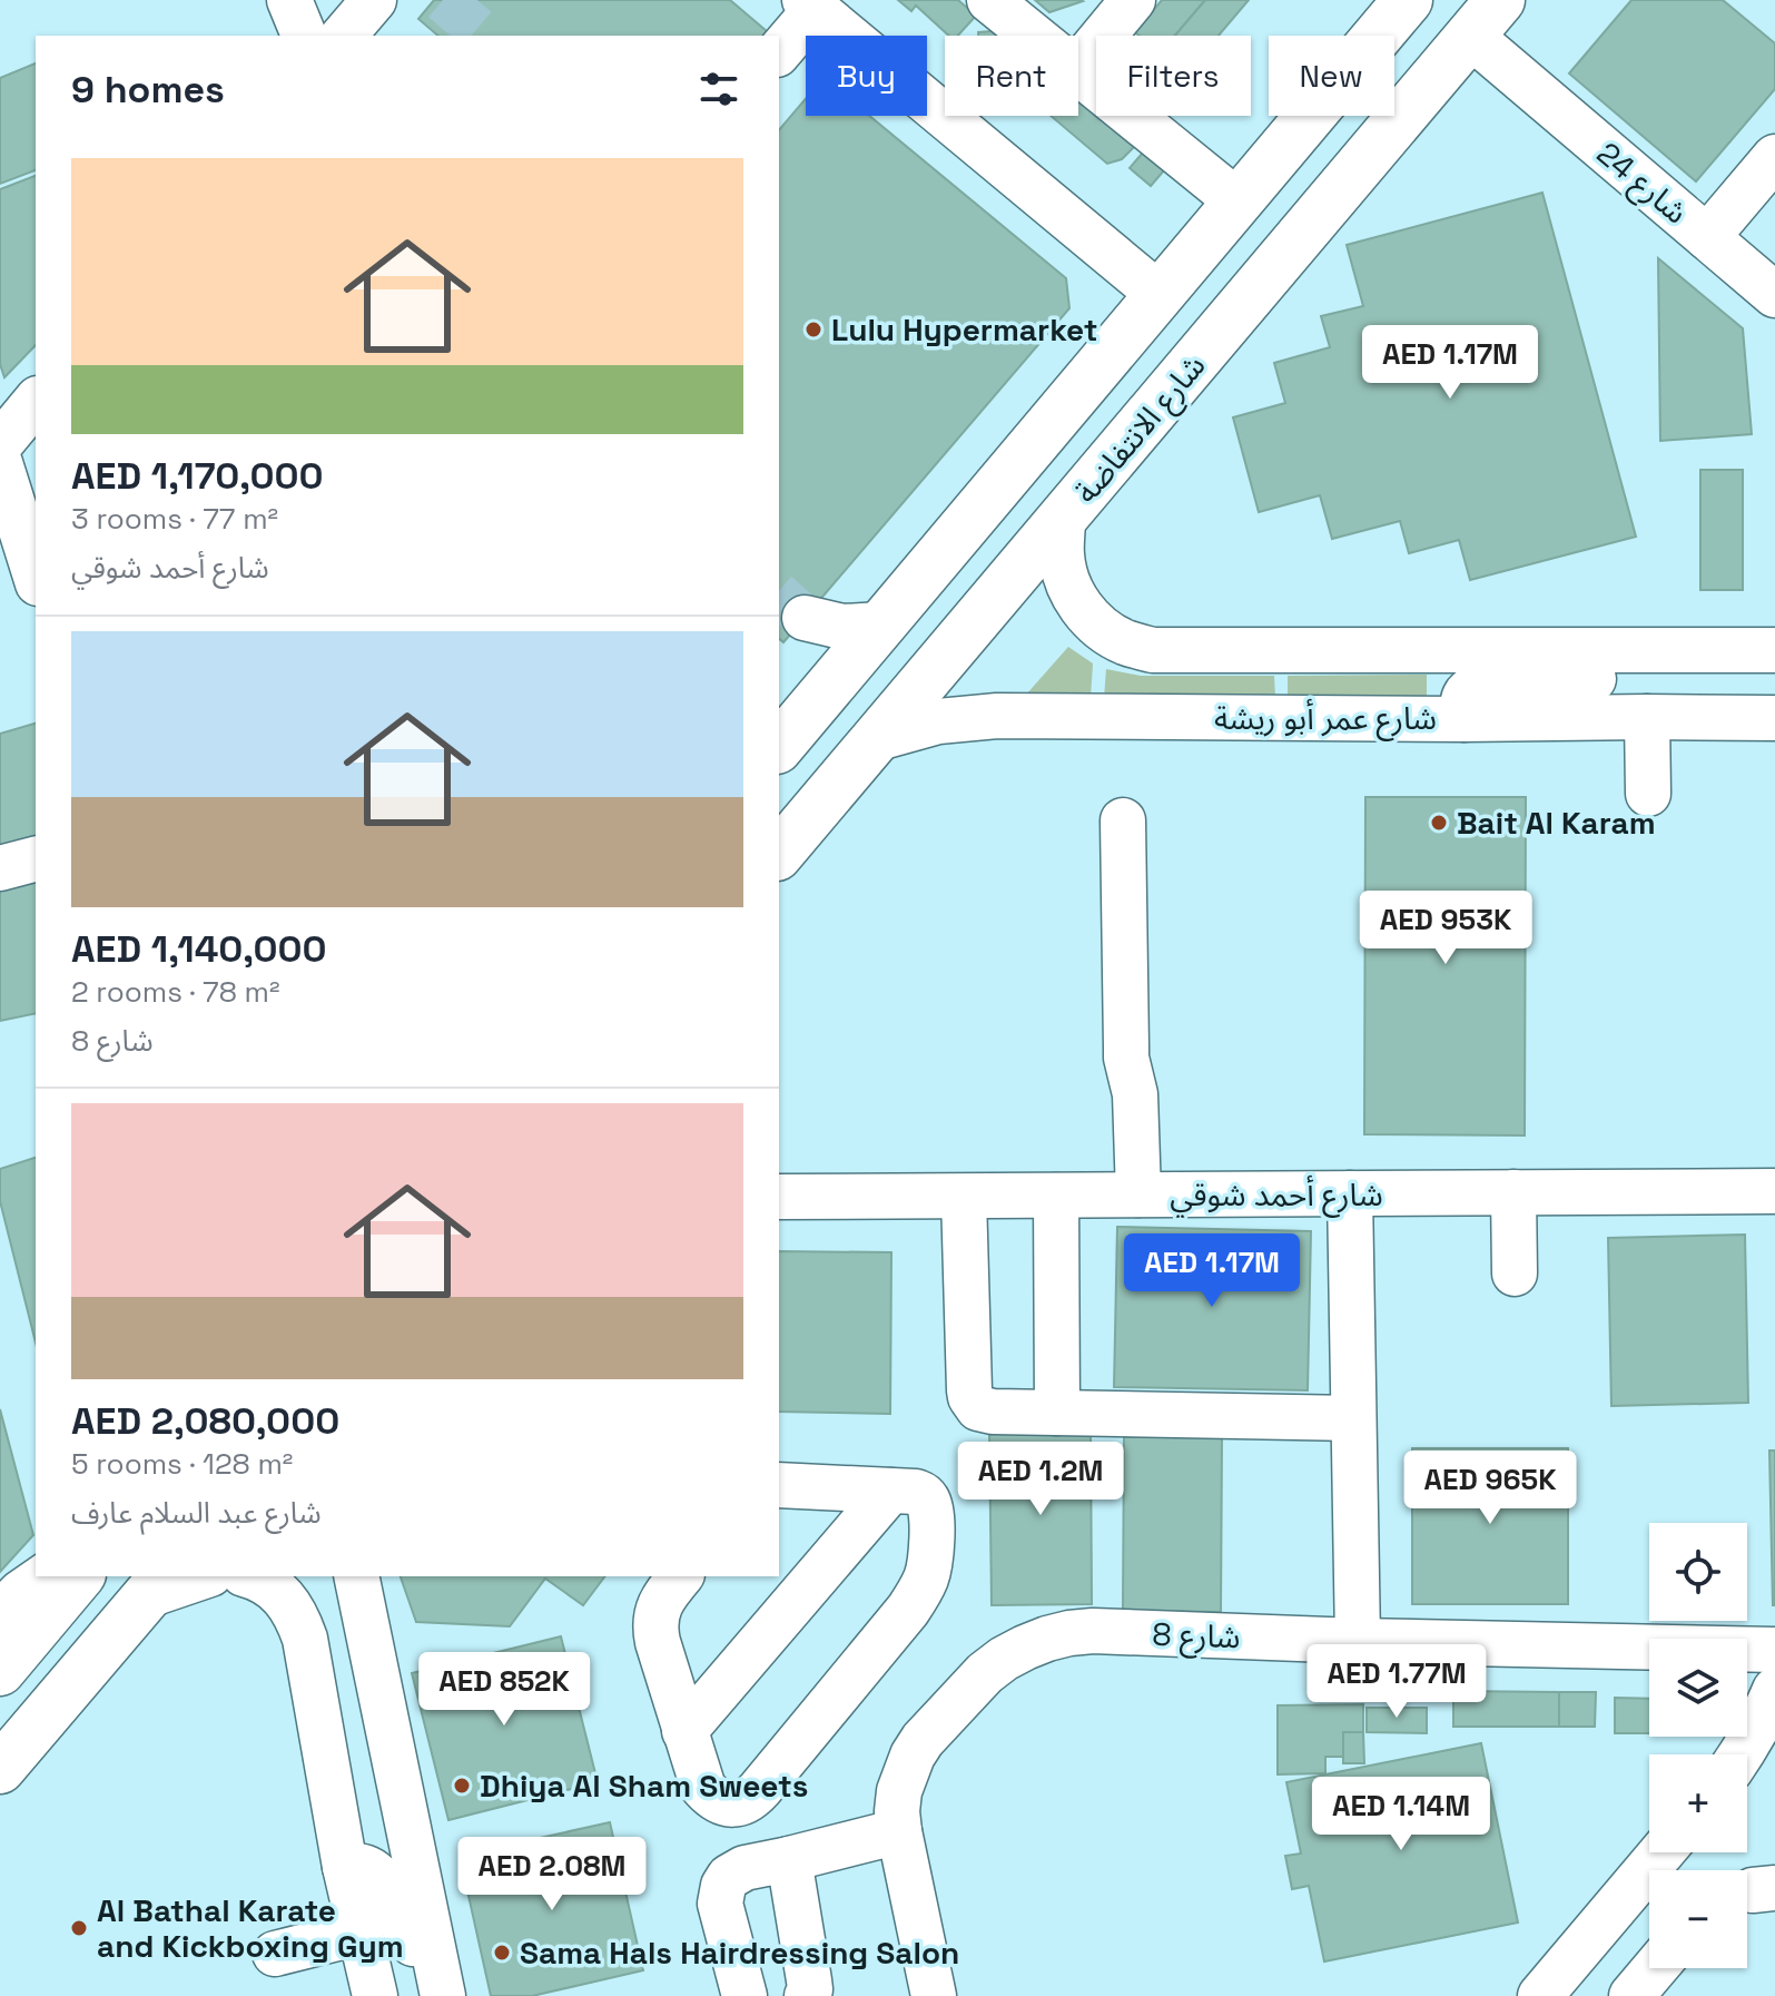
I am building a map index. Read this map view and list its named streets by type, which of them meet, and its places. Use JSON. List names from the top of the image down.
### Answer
{
  "streets": {
    "main road": ["شارع الانتفاضة"],
    "street": [
      "شارع 24",
      "شارع عمر أبو ريشة",
      "شارع أحمد شوقي",
      "شارع 8"
    ]
  },
  "crossings": [
    ["شارع 24", "شارع الانتفاضة"],
    ["شارع الانتفاضة", "شارع عمر أبو ريشة"]
  ],
  "places": [
    "Lulu Hypermarket",
    "Bait Al Karam",
    "Dhiya Al Sham Sweets",
    "Al Bathal Karate and Kickboxing Gym",
    "Sama Hals Hairdressing Salon"
  ],
  "page": {
    "chip": [
      "Buy",
      "Rent",
      "Filters",
      "New"
    ],
    "heading": "9 homes",
    "list": [
      {
        "name": "AED 1,170,000",
        "note": "3 rooms · 77 m² · شارع أحمد شوقي"
      },
      {
        "name": "AED 1,140,000",
        "note": "2 rooms · 78 m² · شارع 8"
      },
      {
        "name": "AED 2,080,000",
        "note": "5 rooms · 128 m² · شارع عبد السلام عارف"
      }
    ],
    "price": [
      "AED 1.17M",
      "AED 953K",
      "AED 1.17M",
      "AED 1.2M",
      "AED 965K",
      "AED 1.77M",
      "AED 852K",
      "AED 1.14M",
      "AED 2.08M"
    ],
    "map_buttons": ["+", "−"]
  }
}
